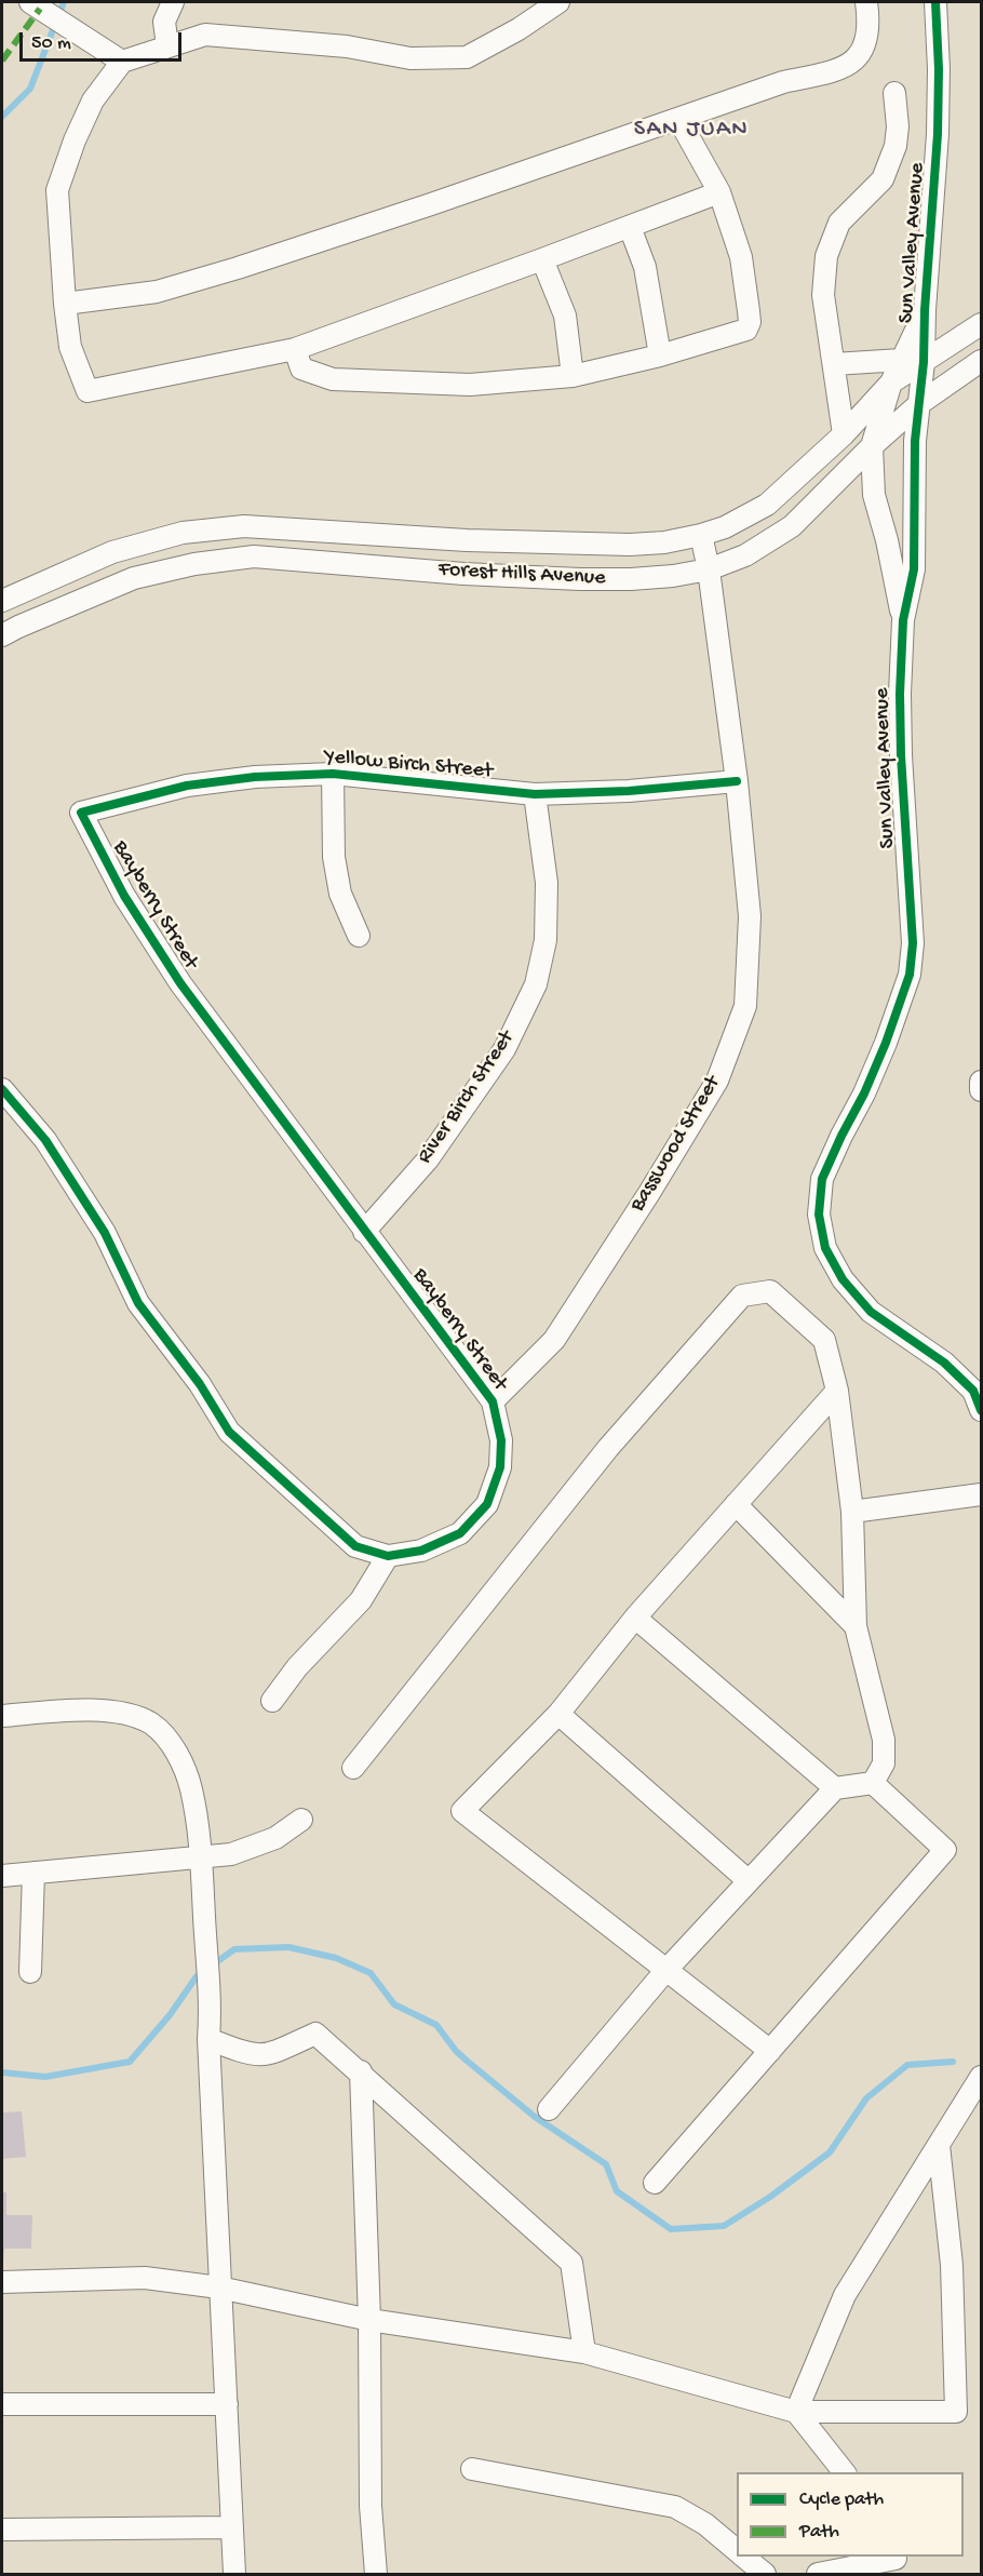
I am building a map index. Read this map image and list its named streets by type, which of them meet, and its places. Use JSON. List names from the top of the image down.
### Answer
{
  "streets": {
    "street": [
      "Sun Valley Avenue",
      "Forest Hills Avenue",
      "Yellow Birch Street",
      "Bayberry Street",
      "River Birch Street",
      "Basswood Street"
    ]
  },
  "crossings": [
    ["Sun Valley Avenue", "Forest Hills Avenue"],
    ["Forest Hills Avenue", "Basswood Street"],
    ["Yellow Birch Street", "Bayberry Street"],
    ["Yellow Birch Street", "River Birch Street"],
    ["Yellow Birch Street", "Basswood Street"],
    ["Bayberry Street", "River Birch Street"],
    ["Bayberry Street", "Basswood Street"]
  ],
  "districts": ["SAN JUAN"],
  "legend": ["Cycle path", "Path"],
  "scale_bar": "50 m"
}
